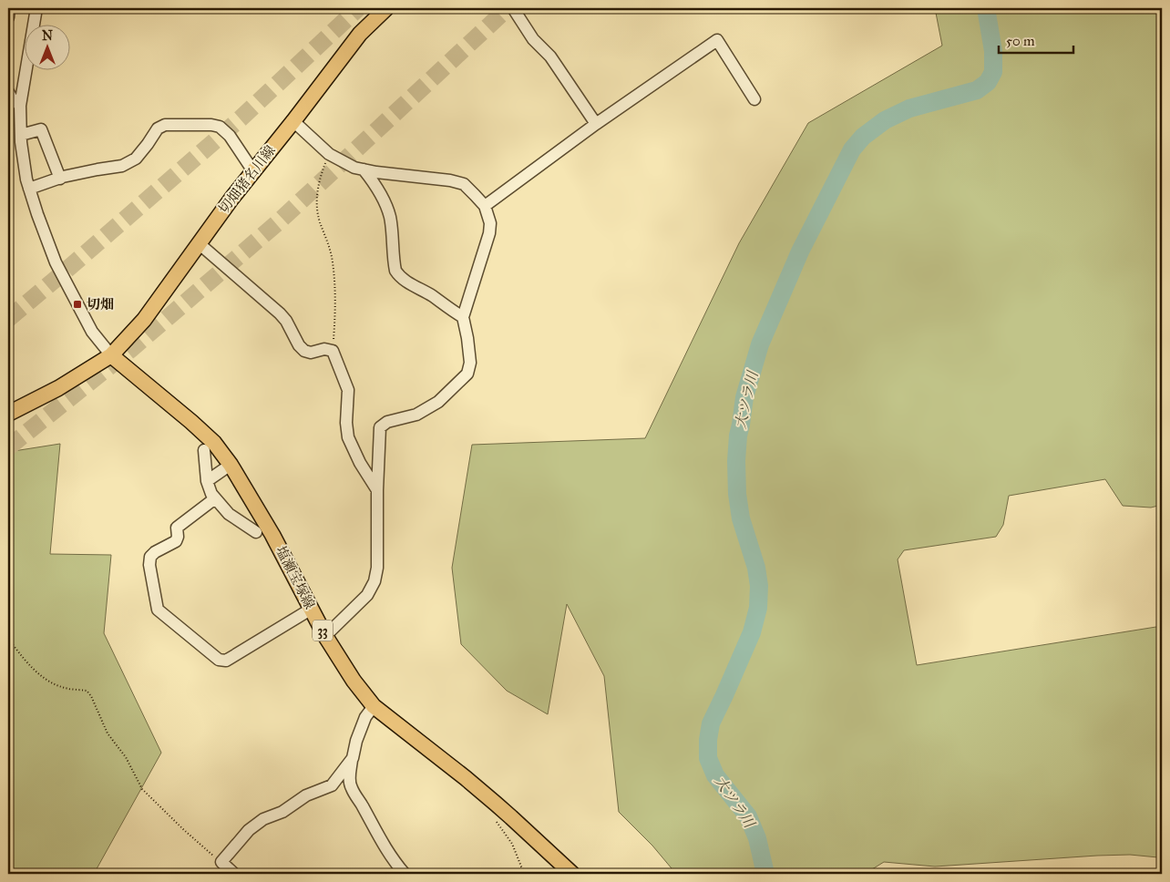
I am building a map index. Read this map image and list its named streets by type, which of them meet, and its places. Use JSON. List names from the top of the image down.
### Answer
{
  "streets": {
    "main road": ["切畑猪名川線", "塩瀬宝塚線", "33"]
  },
  "crossings": [
    ["切畑猪名川線", "塩瀬宝塚線"]
  ],
  "water": ["大ツラ川"],
  "places": {
    "transit": ["切畑"]
  },
  "scale_bar": "50 m",
  "north": "top"
}
